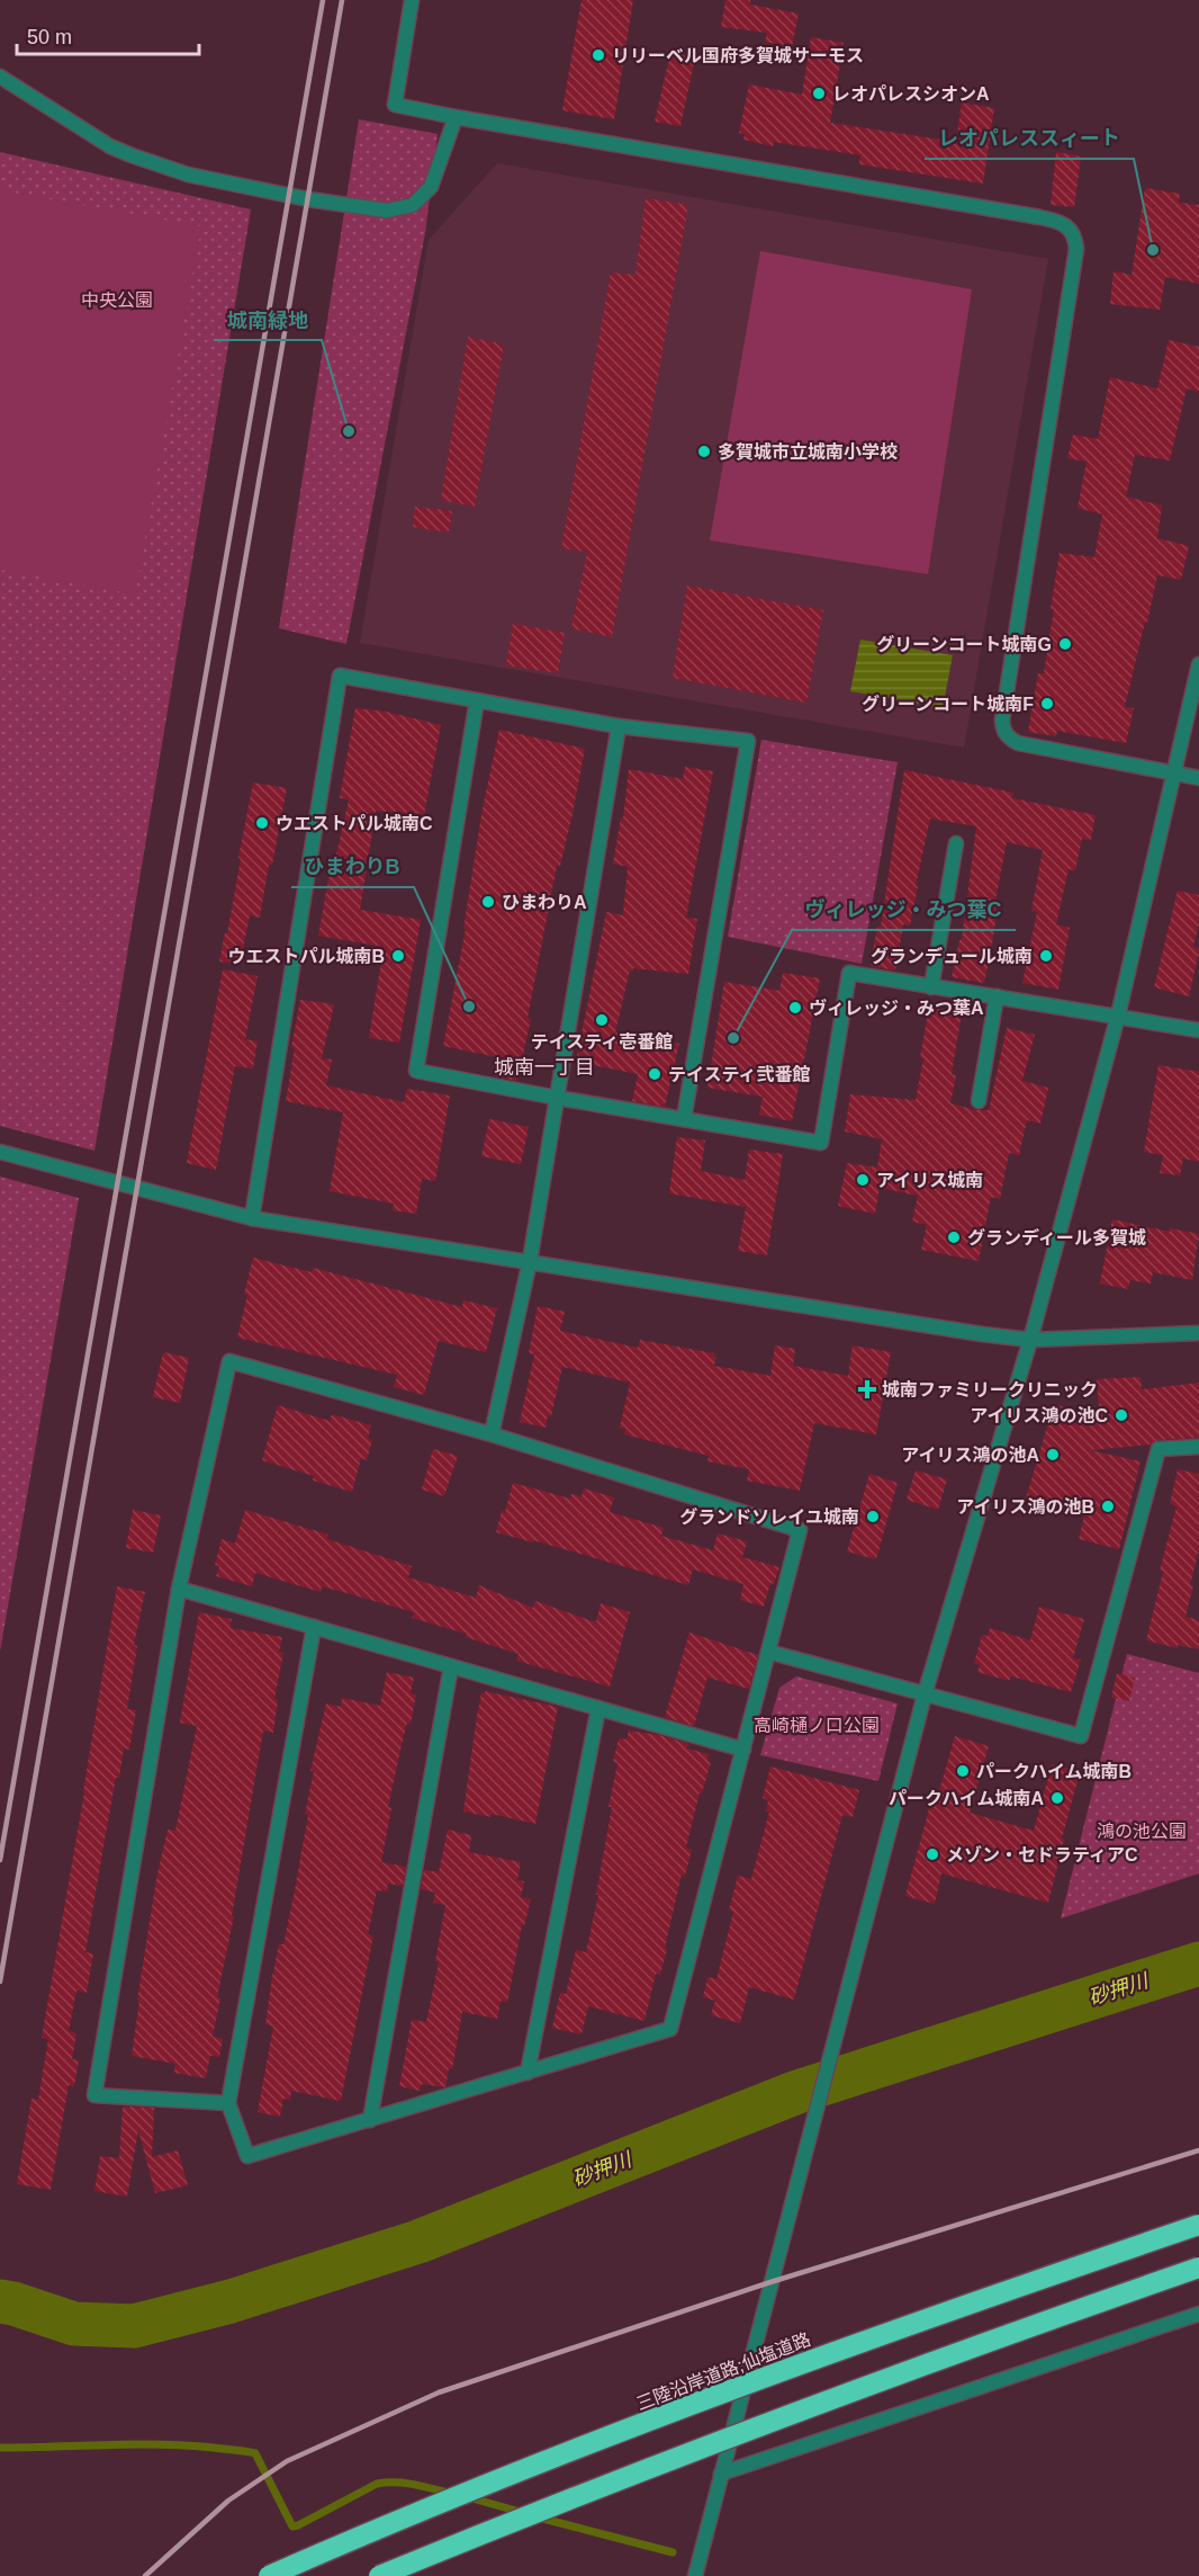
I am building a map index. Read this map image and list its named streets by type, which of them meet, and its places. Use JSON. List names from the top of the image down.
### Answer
{
  "streets": {
    "highway": ["三陸沿岸道路;仙塩道路"]
  },
  "districts": ["城南一丁目"],
  "water": ["砂押川"],
  "parks": ["中央公園", "高崎樋ノ口公園", "鴻の池公園"],
  "places": {
    "other": [
      "リリーベル国府多賀城サーモス",
      "レオパレスシオンA",
      "レオパレススィート",
      "城南緑地",
      "多賀城市立城南小学校",
      "グリーンコート城南G",
      "グリーンコート城南F",
      "ウエストパル城南C",
      "ひまわりA",
      "ウエストパル城南B",
      "グランデュール城南",
      "ひまわりB",
      "ヴィレッジ・みつ葉A",
      "テイスティ壱番館",
      "ヴィレッジ・みつ葉C",
      "テイスティ弐番館",
      "アイリス城南",
      "グランディール多賀城",
      "アイリス鴻の池C",
      "アイリス鴻の池A",
      "アイリス鴻の池B",
      "グランドソレイユ城南",
      "パークハイム城南B",
      "パークハイム城南A",
      "メゾン・セドラティアC"
    ],
    "health": ["城南ファミリークリニック"]
  },
  "scale_bar": "50 m"
}
